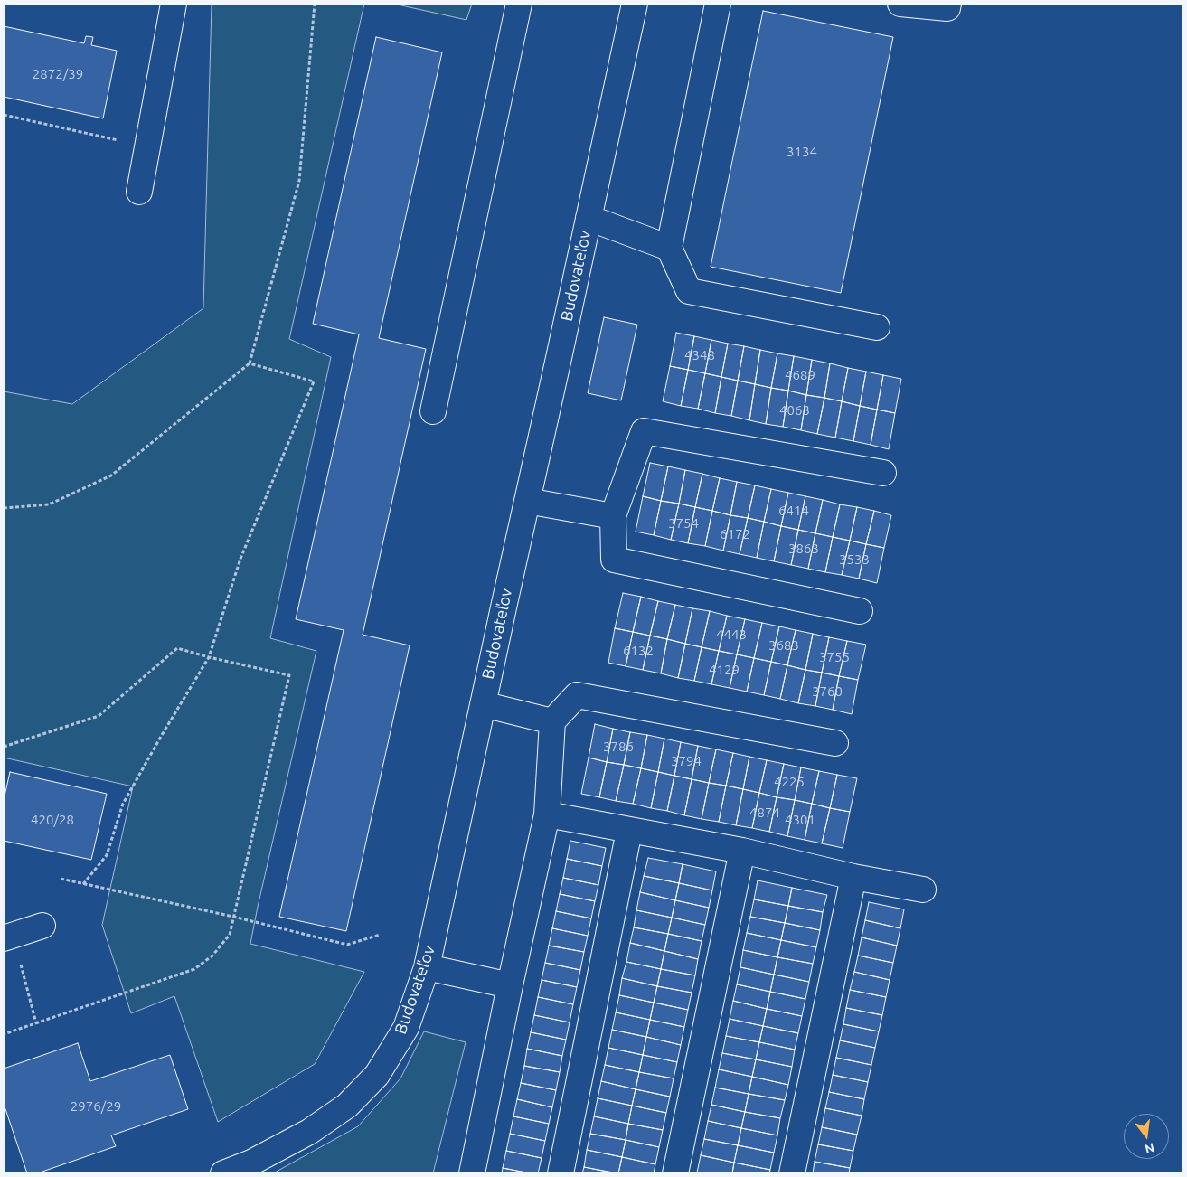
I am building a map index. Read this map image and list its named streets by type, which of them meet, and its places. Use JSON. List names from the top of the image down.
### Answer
{
  "streets": {
    "street": ["Budovateľov"]
  },
  "house_numbers": [
    "2872/39",
    "3134",
    "4348",
    "4689",
    "4063",
    "6414",
    "3754",
    "6172",
    "3863",
    "3533",
    "4443",
    "3683",
    "6132",
    "3755",
    "4129",
    "3760",
    "3786",
    "3794",
    "4225",
    "4874",
    "420/28",
    "4301",
    "2976/29"
  ],
  "north": "bottom"
}
